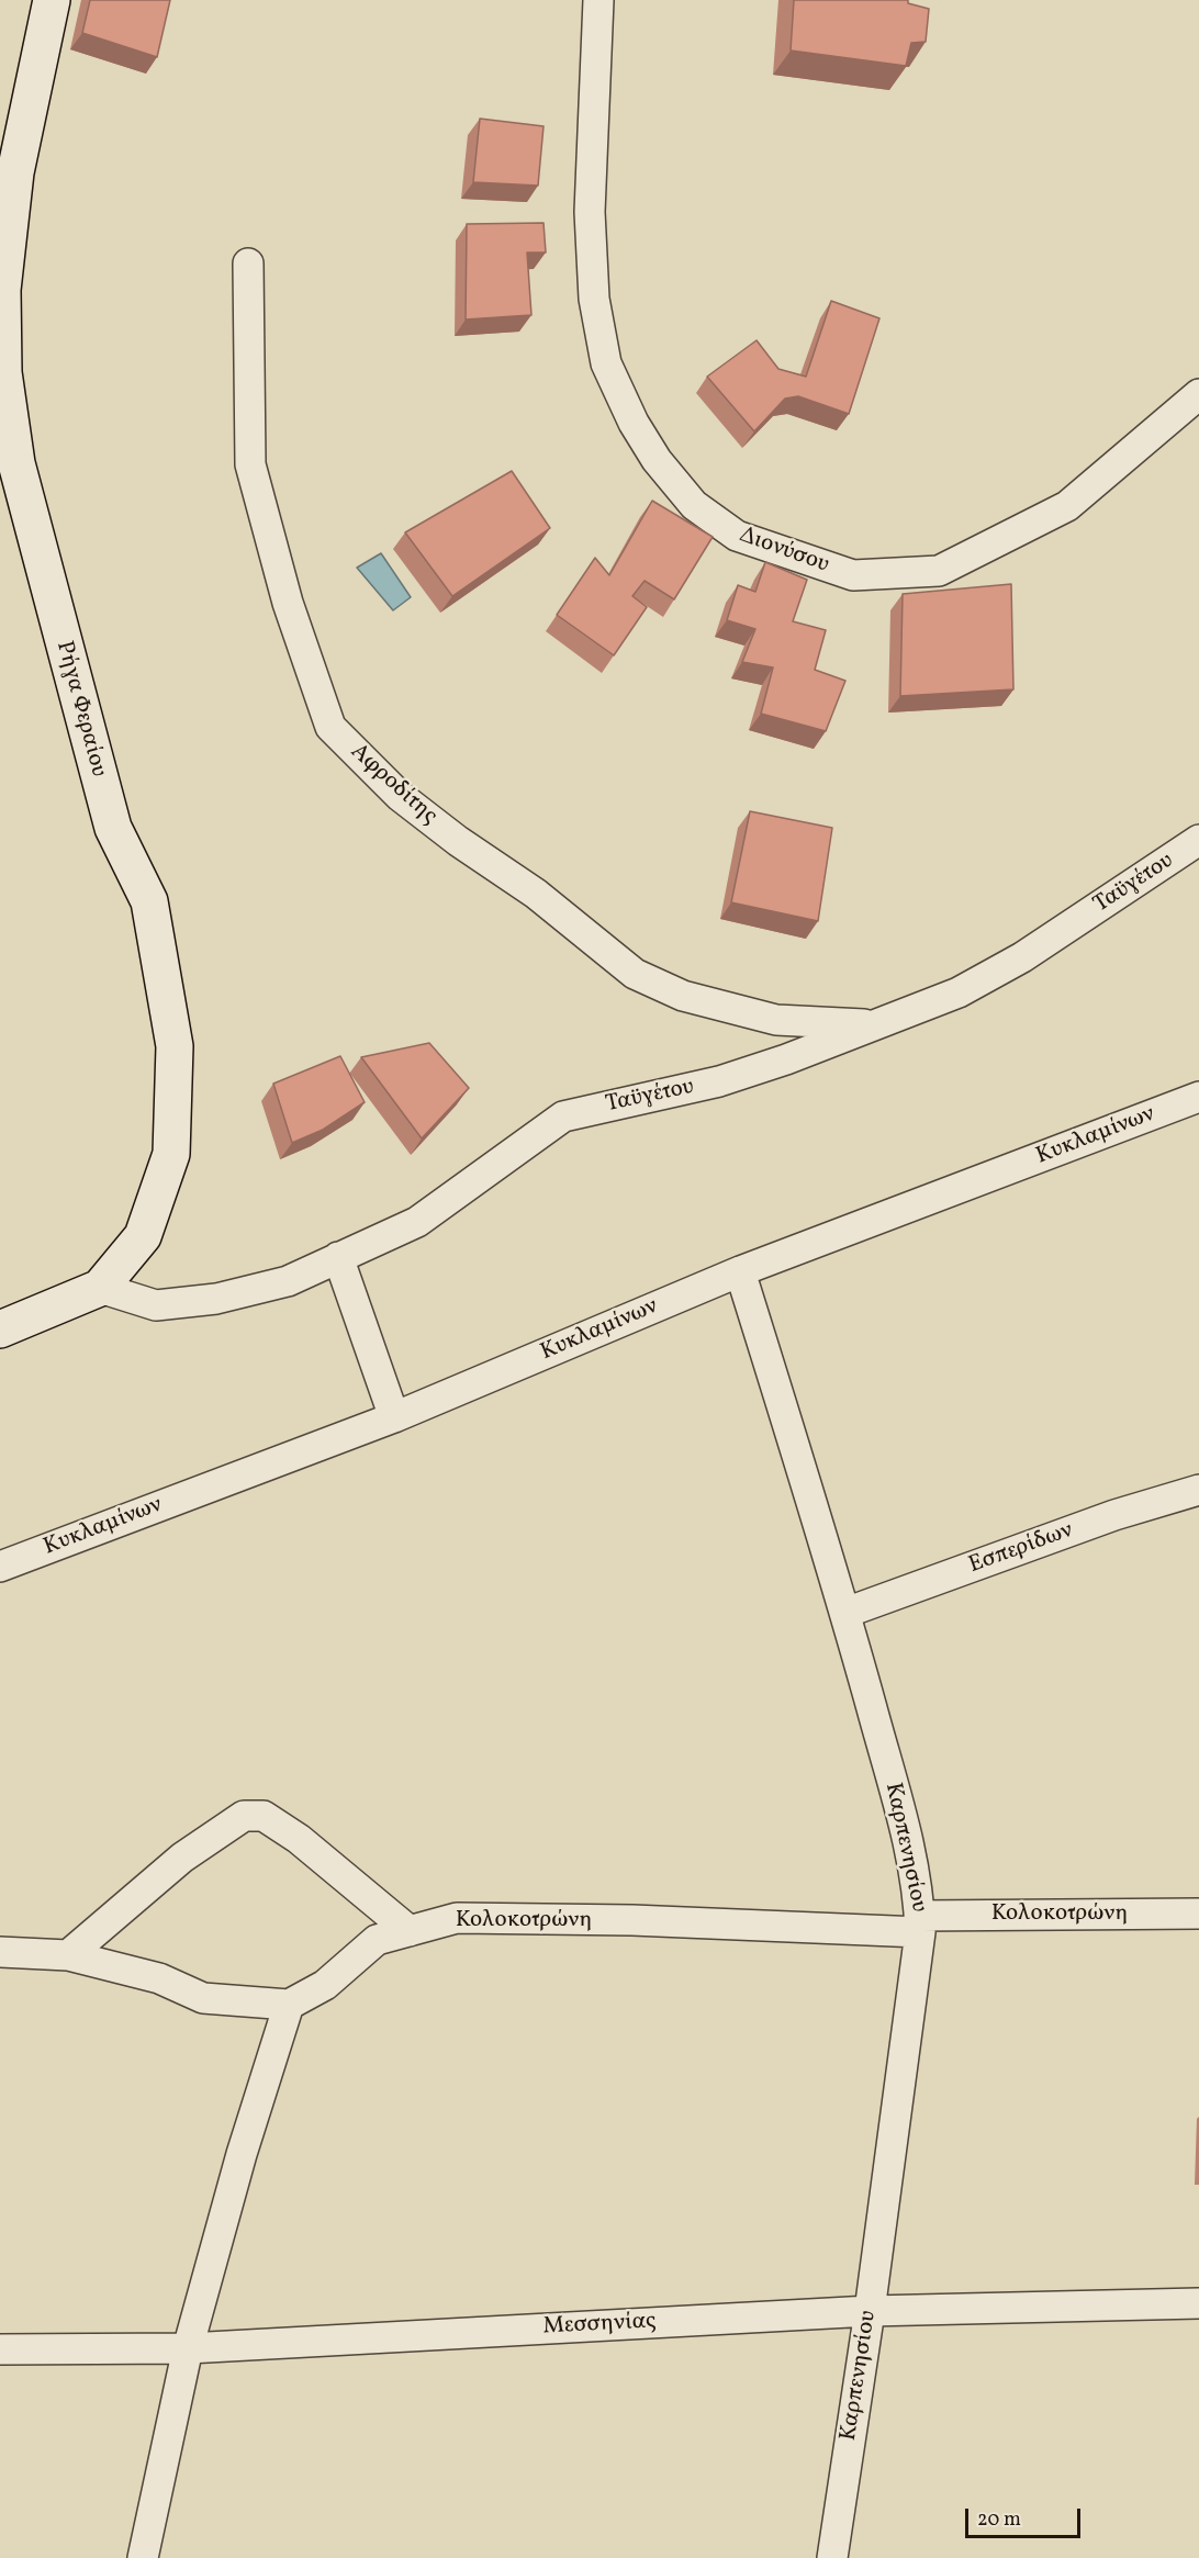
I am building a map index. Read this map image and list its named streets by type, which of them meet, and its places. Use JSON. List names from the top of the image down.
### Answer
{
  "streets": {
    "street": [
      "Διονύσου",
      "Ρήγα Φεραίου",
      "Αφροδίτης",
      "Ταϋγέτου",
      "Κυκλαμίνων",
      "Εσπερίδων",
      "Καρπενησίου",
      "Κολοκοτρώνη",
      "Μεσσηνίας"
    ]
  },
  "crossings": [
    ["Ρήγα Φεραίου", "Ταϋγέτου"],
    ["Αφροδίτης", "Ταϋγέτου"],
    ["Κυκλαμίνων", "Καρπενησίου"],
    ["Εσπερίδων", "Καρπενησίου"],
    ["Καρπενησίου", "Κολοκοτρώνη"],
    ["Καρπενησίου", "Μεσσηνίας"]
  ],
  "scale_bar": "20 m"
}
